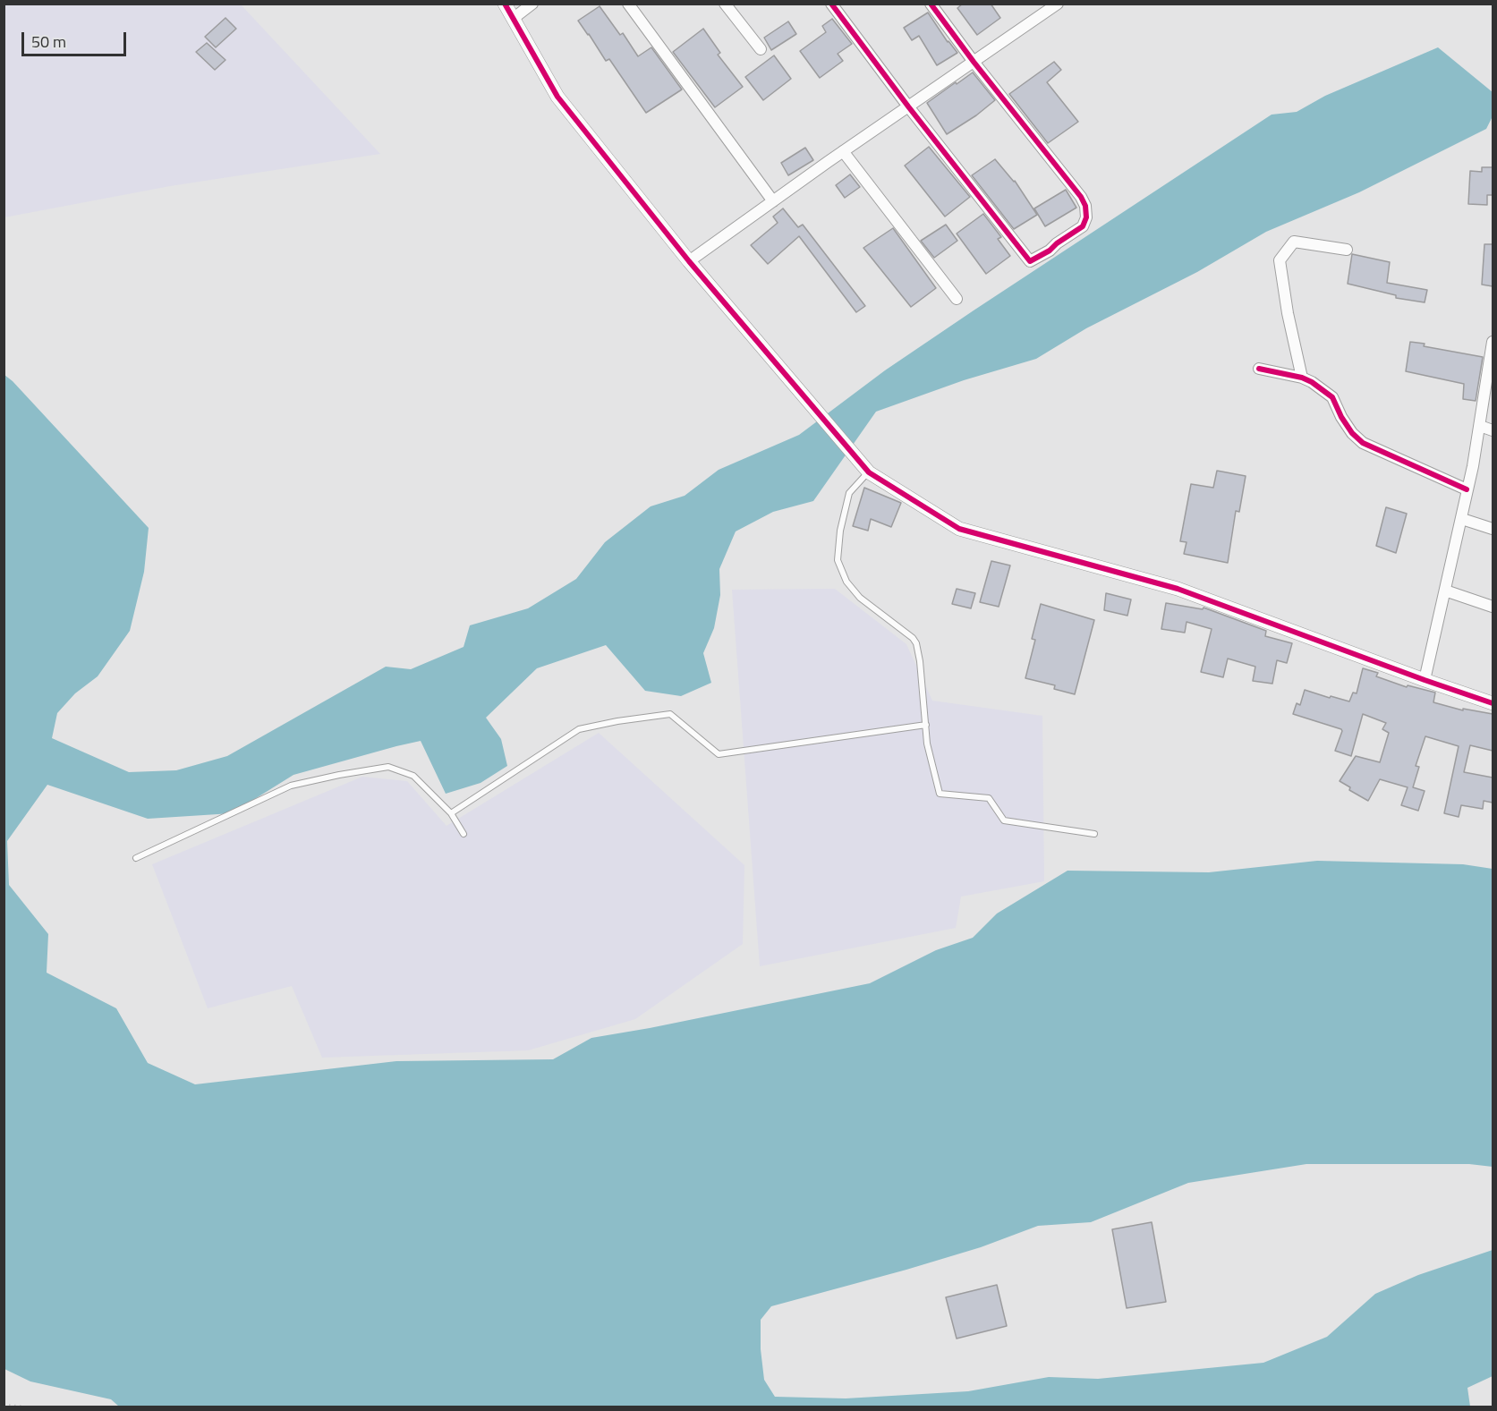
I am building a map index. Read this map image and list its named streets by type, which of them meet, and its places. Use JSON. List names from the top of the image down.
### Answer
{
  "scale_bar": "50 m"
}
